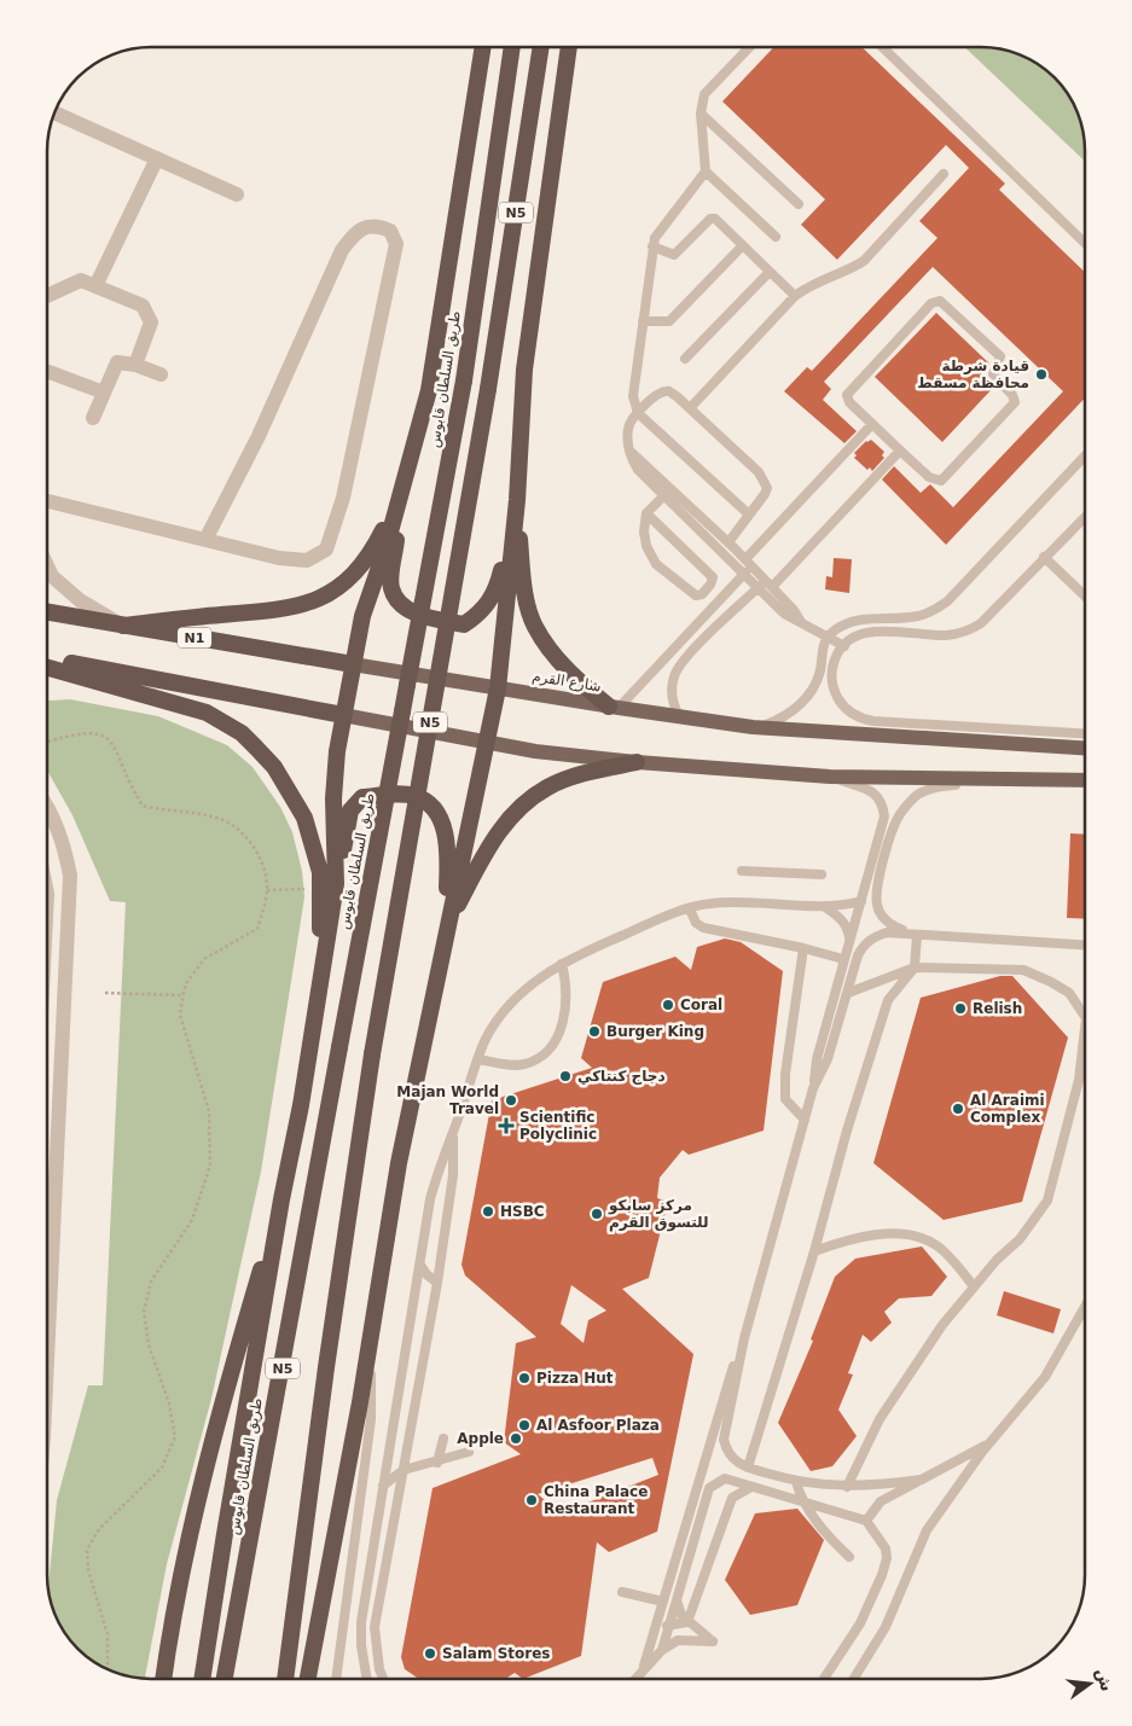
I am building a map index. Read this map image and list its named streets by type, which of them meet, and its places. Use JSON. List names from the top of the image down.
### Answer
{
  "streets": {
    "highway": [
      "N5",
      "طريق السلطان قابوس",
      "N1",
      "شارع القرم"
    ]
  },
  "places": {
    "other": [
      "قيادة شرطة محافظة مسقط",
      "Coral",
      "Relish",
      "Burger King",
      "دجاج كنتاكي",
      "Majan World Travel",
      "Al Araimi Complex",
      "HSBC",
      "مركز سابكو للتسوق القرم",
      "Pizza Hut",
      "Al Asfoor Plaza",
      "Apple",
      "China Palace Restaurant",
      "Salam Stores"
    ],
    "health": ["Scientific Polyclinic"]
  },
  "north": "right"
}
